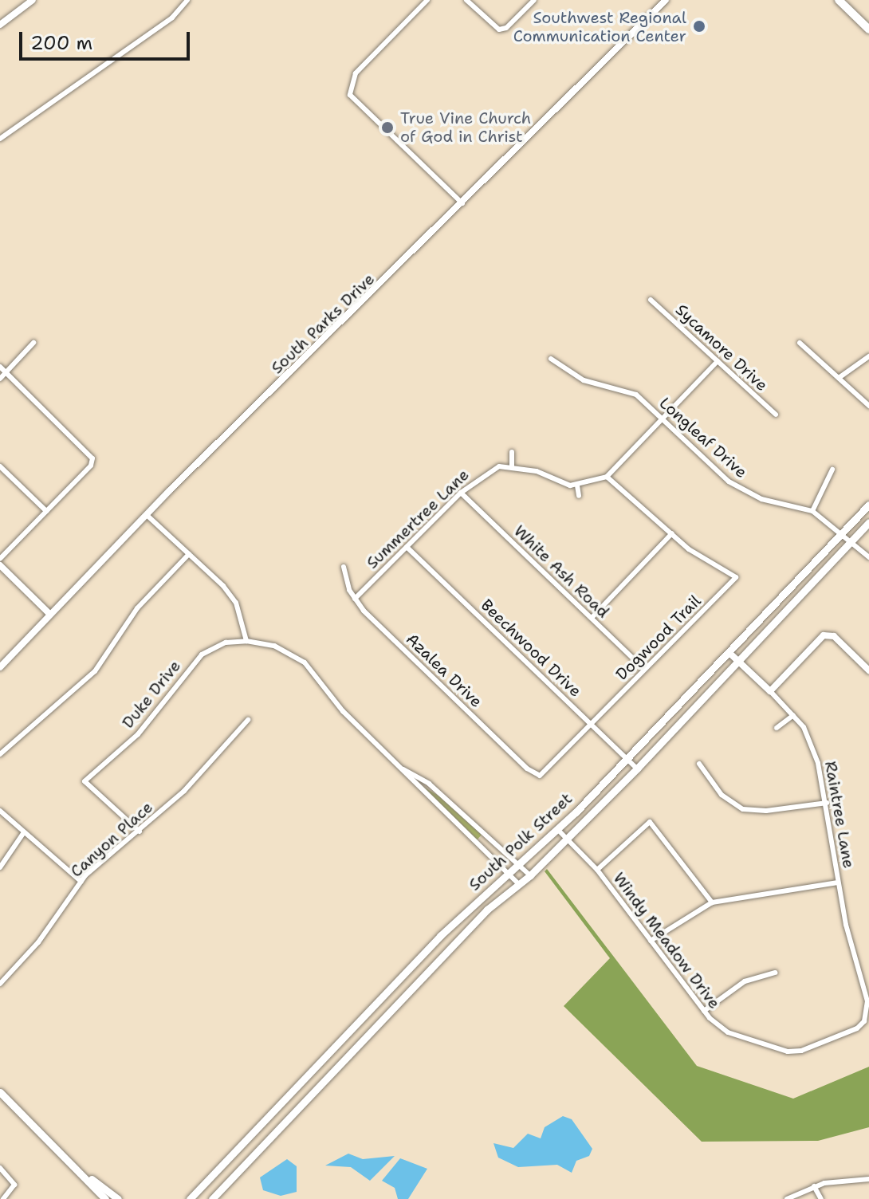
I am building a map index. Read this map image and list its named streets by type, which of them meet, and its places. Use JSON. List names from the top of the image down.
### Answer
{
  "streets": {
    "main road": ["South Polk Street"],
    "street": [
      "South Parks Drive",
      "Sycamore Drive",
      "Longleaf Drive",
      "Summertree Lane",
      "White Ash Road",
      "Dogwood Trail",
      "Beechwood Drive",
      "Azalea Drive",
      "Duke Drive",
      "Raintree Lane",
      "Canyon Place",
      "Windy Meadow Drive"
    ]
  },
  "crossings": [
    ["Longleaf Drive", "South Polk Street"],
    ["Summertree Lane", "White Ash Road"],
    ["Summertree Lane", "Beechwood Drive"],
    ["Summertree Lane", "Azalea Drive"],
    ["White Ash Road", "Dogwood Trail"],
    ["Dogwood Trail", "Beechwood Drive"],
    ["Dogwood Trail", "Azalea Drive"],
    ["Beechwood Drive", "South Polk Street"],
    ["Duke Drive", "Canyon Place"],
    ["Raintree Lane", "South Polk Street"],
    ["Raintree Lane", "Windy Meadow Drive"],
    ["South Polk Street", "Windy Meadow Drive"]
  ],
  "places": ["Southwest Regional Communication Center", "True Vine Church of God in Christ"],
  "scale_bar": "200 m"
}
